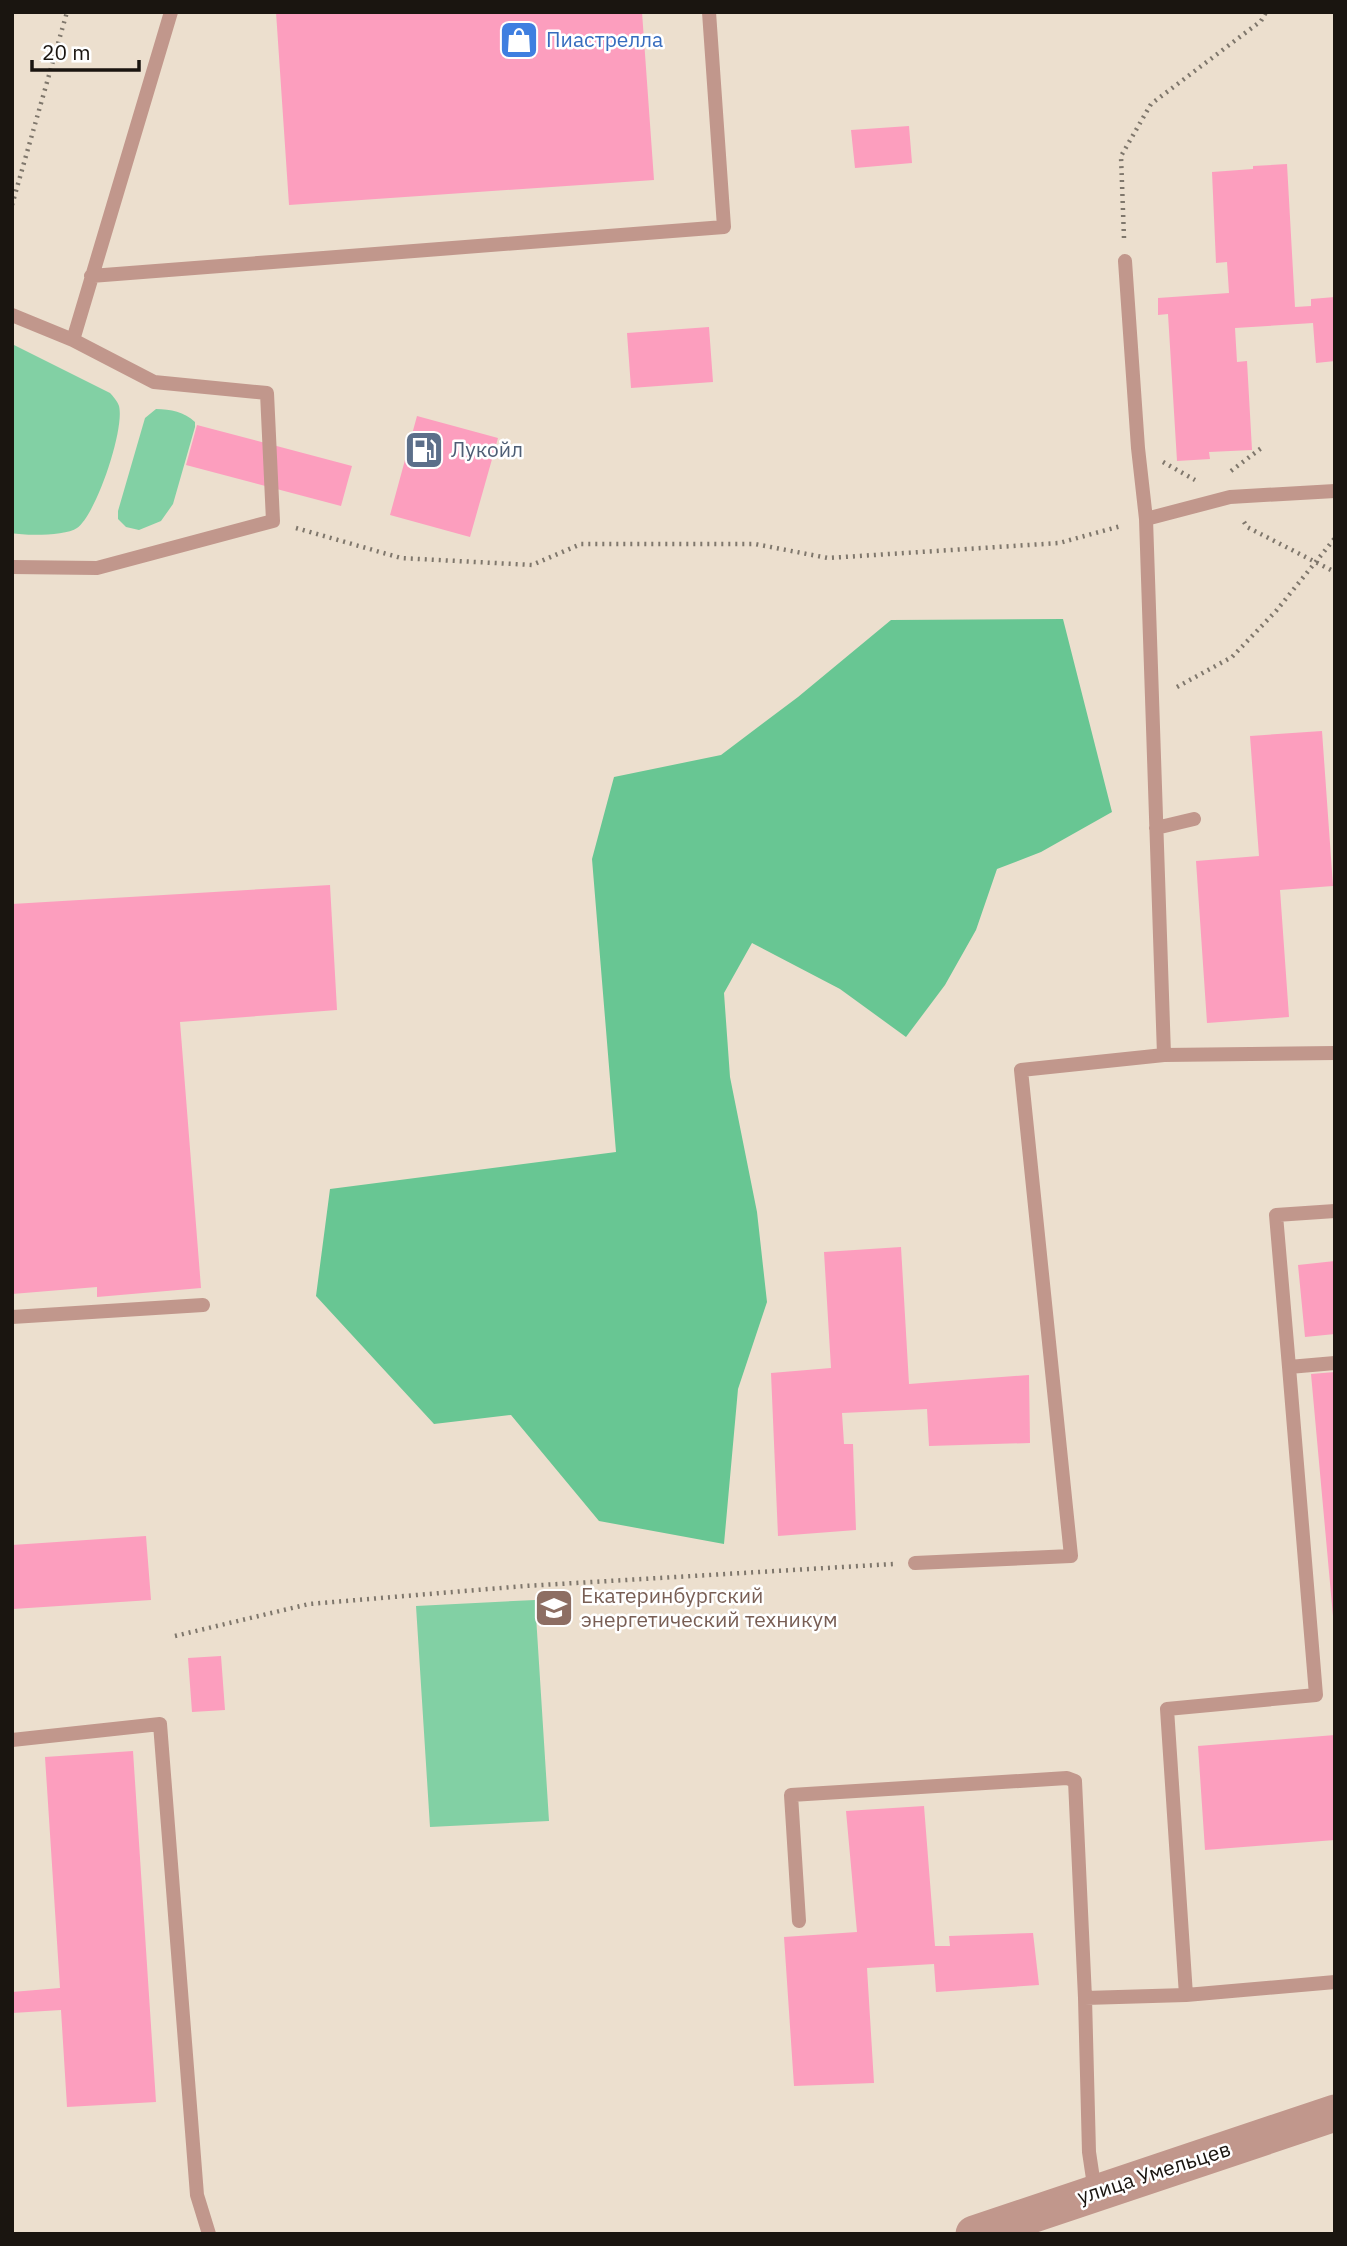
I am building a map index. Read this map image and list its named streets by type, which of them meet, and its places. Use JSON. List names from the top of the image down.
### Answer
{
  "streets": {
    "street": ["улица Умельцев"]
  },
  "places": {
    "shop": ["Пиастрелла"],
    "fuel station": ["Лукойл"],
    "school or university": ["Екатеринбургский энергетический техникум"]
  },
  "scale_bar": "20 m"
}
